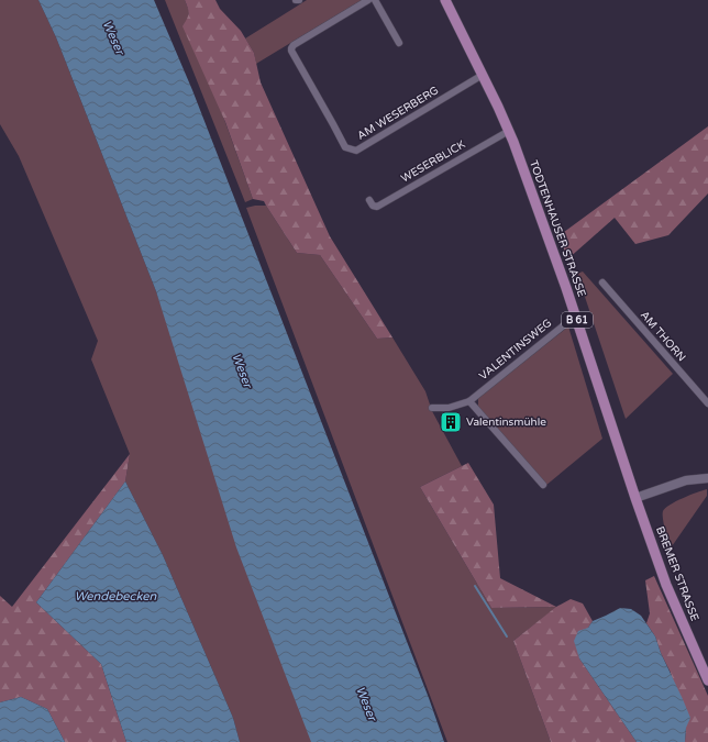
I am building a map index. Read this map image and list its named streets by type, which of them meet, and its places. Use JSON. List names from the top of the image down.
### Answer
{
  "streets": {
    "main road": ["TODTENHAUSER STRASSE", "B 61", "BREMER STRASSE"],
    "street": [
      "AM WESERBERG",
      "WESERBLICK",
      "AM THORN",
      "VALENTINSWEG"
    ]
  },
  "crossings": [
    ["AM WESERBERG", "TODTENHAUSER STRASSE"],
    ["WESERBLICK", "TODTENHAUSER STRASSE"],
    ["TODTENHAUSER STRASSE", "VALENTINSWEG"],
    ["TODTENHAUSER STRASSE", "BREMER STRASSE"]
  ],
  "water": ["Weser", "Wendebecken"],
  "places": {
    "building": ["Valentinsmühle"]
  }
}
